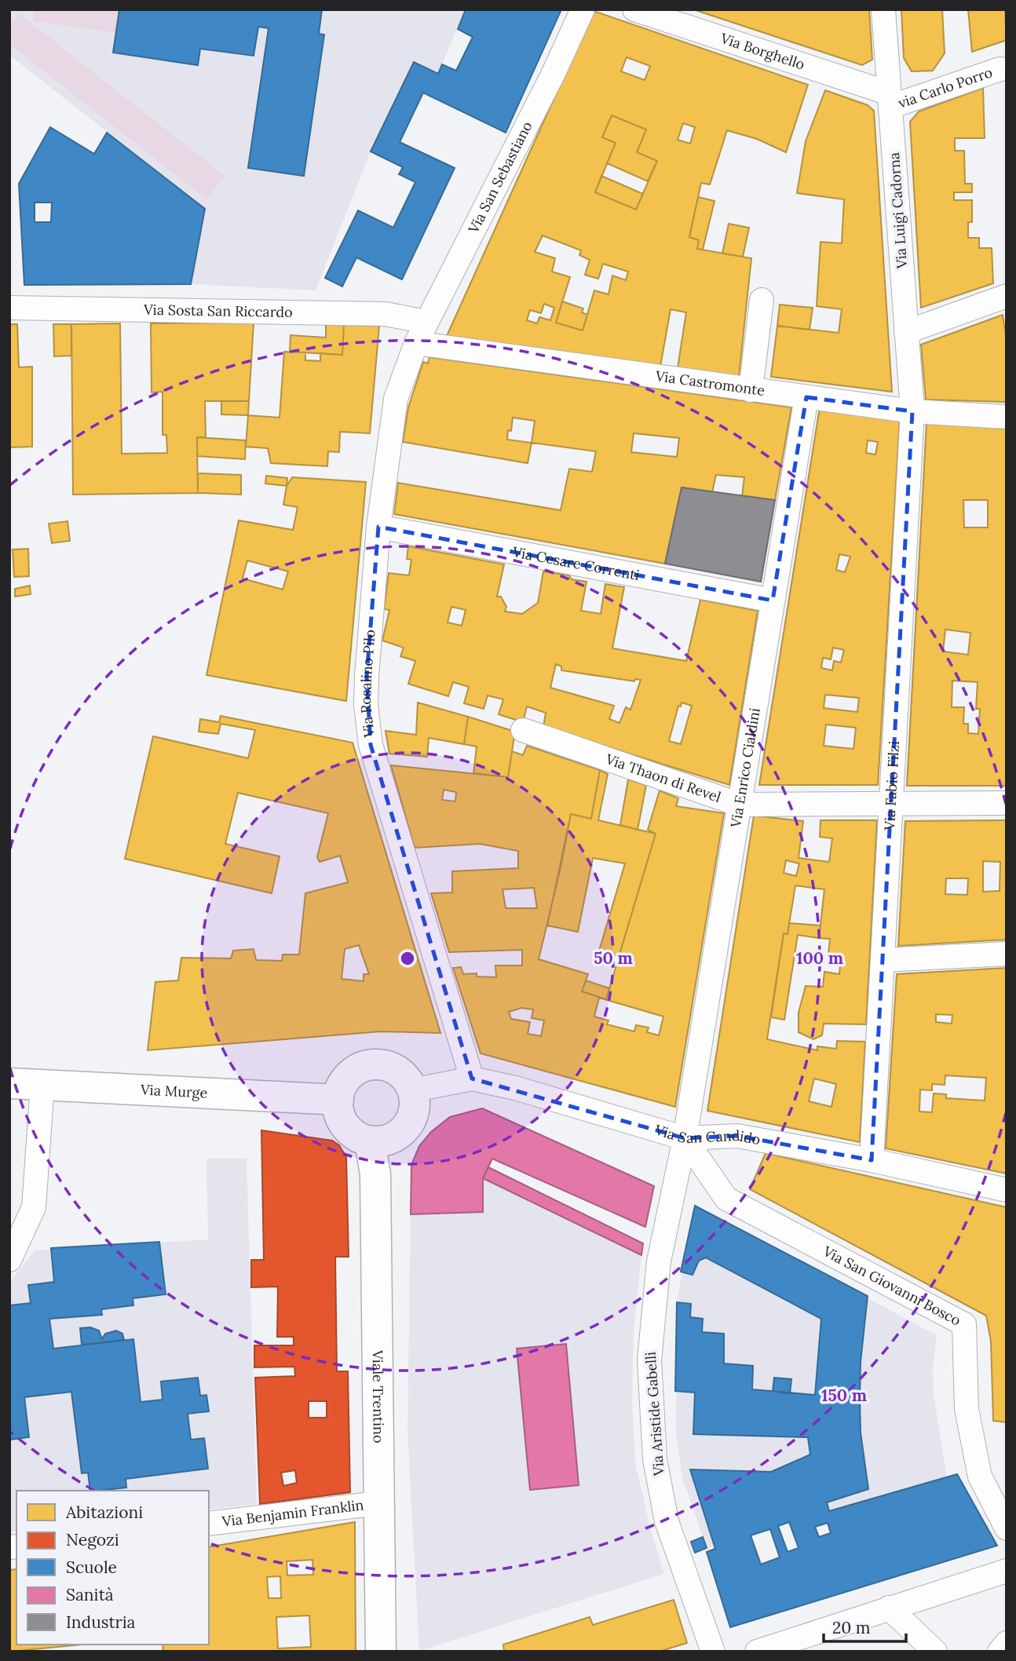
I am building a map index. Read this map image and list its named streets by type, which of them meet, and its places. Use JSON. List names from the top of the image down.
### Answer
{
  "streets": {
    "street": [
      "Via Borghello",
      "via Carlo Porro",
      "Via San Sebastiano",
      "Via Luigi Cadorna",
      "Via Sosta San Riccardo",
      "Via Castromonte",
      "Via Cesare Correnti",
      "Via Rosalino Pilo",
      "Via Enrico Cialdini",
      "Via Thaon di Revel",
      "Via Fabio Filzi",
      "Via Murge",
      "Via San Candido",
      "Via San Giovanni Bosco",
      "Viale Trentino",
      "Via Aristide Gabelli",
      "Via Benjamin Franklin"
    ]
  },
  "crossings": [
    ["Via Borghello", "via Carlo Porro"],
    ["Via Borghello", "Via Luigi Cadorna"],
    ["via Carlo Porro", "Via Luigi Cadorna"],
    ["Via San Sebastiano", "Via Sosta San Riccardo"],
    ["Via San Sebastiano", "Via Castromonte"],
    ["Via San Sebastiano", "Via Rosalino Pilo"],
    ["Via Luigi Cadorna", "Via Castromonte"],
    ["Via Luigi Cadorna", "Via Fabio Filzi"],
    ["Via Castromonte", "Via Rosalino Pilo"],
    ["Via Castromonte", "Via Enrico Cialdini"],
    ["Via Castromonte", "Via Fabio Filzi"],
    ["Via Cesare Correnti", "Via Rosalino Pilo"],
    ["Via Cesare Correnti", "Via Enrico Cialdini"],
    ["Via Rosalino Pilo", "Via San Candido"],
    ["Via Enrico Cialdini", "Via Thaon di Revel"],
    ["Via Enrico Cialdini", "Via San Candido"],
    ["Via Enrico Cialdini", "Via San Giovanni Bosco"],
    ["Via Enrico Cialdini", "Via Aristide Gabelli"],
    ["Via Thaon di Revel", "Via Fabio Filzi"],
    ["Via Fabio Filzi", "Via San Candido"],
    ["Via Murge", "Via San Candido"],
    ["Via Murge", "Viale Trentino"],
    ["Via San Candido", "Via San Giovanni Bosco"],
    ["Via San Candido", "Viale Trentino"],
    ["Via San Candido", "Via Aristide Gabelli"],
    ["Via San Giovanni Bosco", "Via Aristide Gabelli"],
    ["Viale Trentino", "Via Benjamin Franklin"]
  ],
  "legend": [
    "Abitazioni",
    "Negozi",
    "Scuole",
    "Sanità",
    "Industria"
  ],
  "scale_bar": "20 m",
  "rings": ["50 m", "100 m", "150 m"]
}
